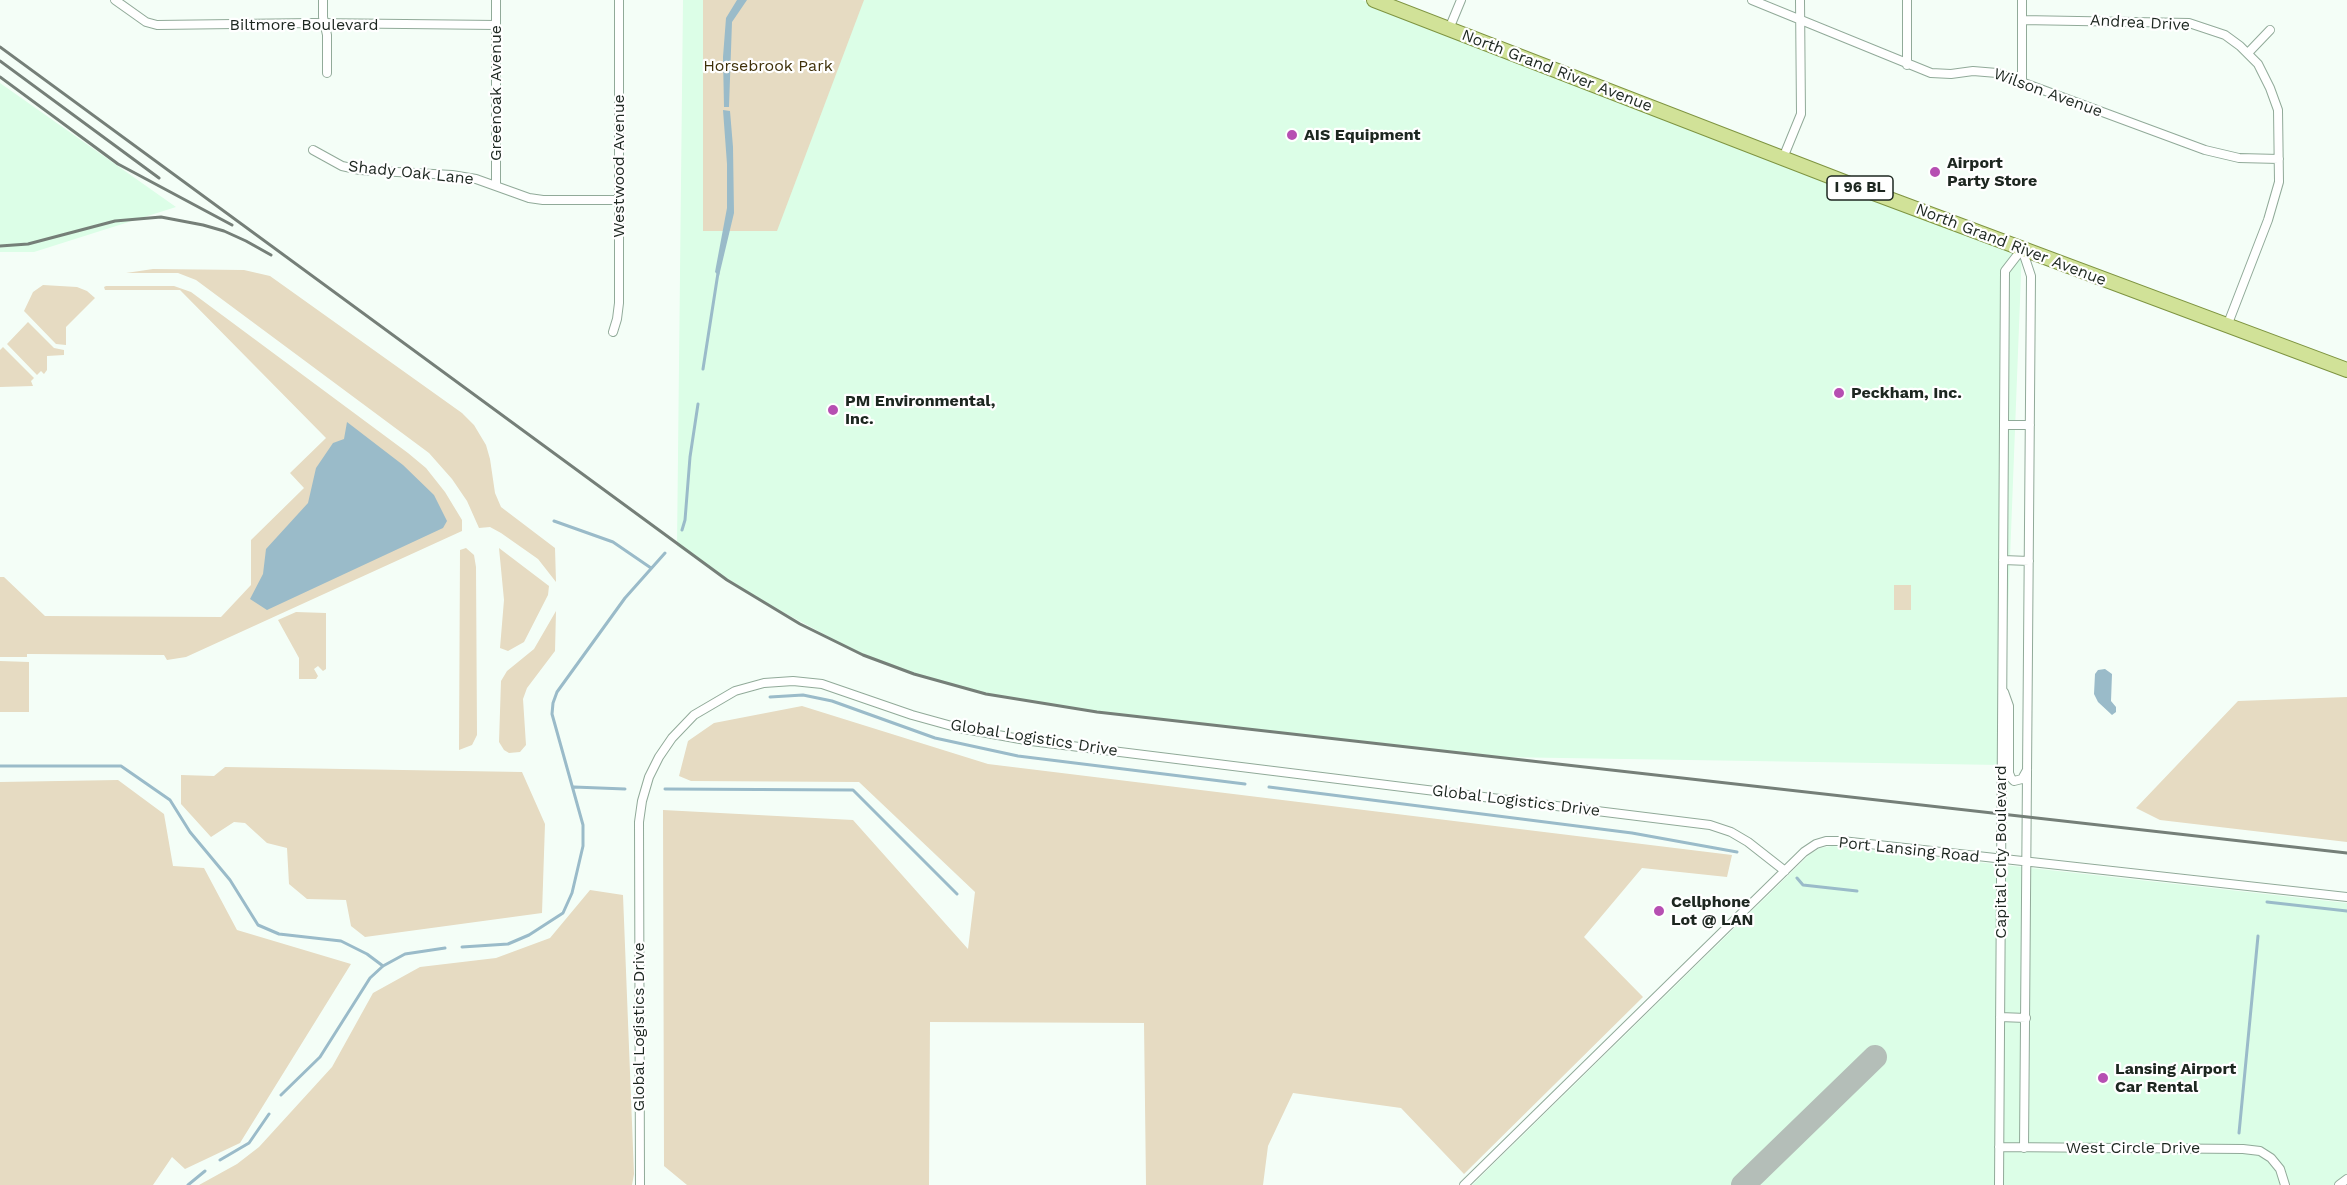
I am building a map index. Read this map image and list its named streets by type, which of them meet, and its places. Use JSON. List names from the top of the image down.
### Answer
{
  "streets": {
    "main road": ["North Grand River Avenue", "I 96 BL"],
    "street": [
      "Andrea Drive",
      "Biltmore Boulevard",
      "Greenoak Avenue",
      "Wilson Avenue",
      "Westwood Avenue",
      "Shady Oak Lane",
      "Global Logistics Drive",
      "Port Lansing Road",
      "Capital City Boulevard",
      "West Circle Drive"
    ]
  },
  "crossings": [
    ["Andrea Drive", "North Grand River Avenue"],
    ["Andrea Drive", "Wilson Avenue"],
    ["Biltmore Boulevard", "Greenoak Avenue"],
    ["North Grand River Avenue", "Capital City Boulevard"],
    ["Greenoak Avenue", "Shady Oak Lane"],
    ["Westwood Avenue", "Shady Oak Lane"],
    ["Global Logistics Drive", "Port Lansing Road"],
    ["Port Lansing Road", "Capital City Boulevard"],
    ["Capital City Boulevard", "West Circle Drive"]
  ],
  "parks": ["Horsebrook Park"],
  "places": [
    "AIS Equipment",
    "Airport Party Store",
    "Peckham, Inc.",
    "PM Environmental, Inc.",
    "Cellphone Lot @ LAN",
    "Lansing Airport Car Rental"
  ]
}
